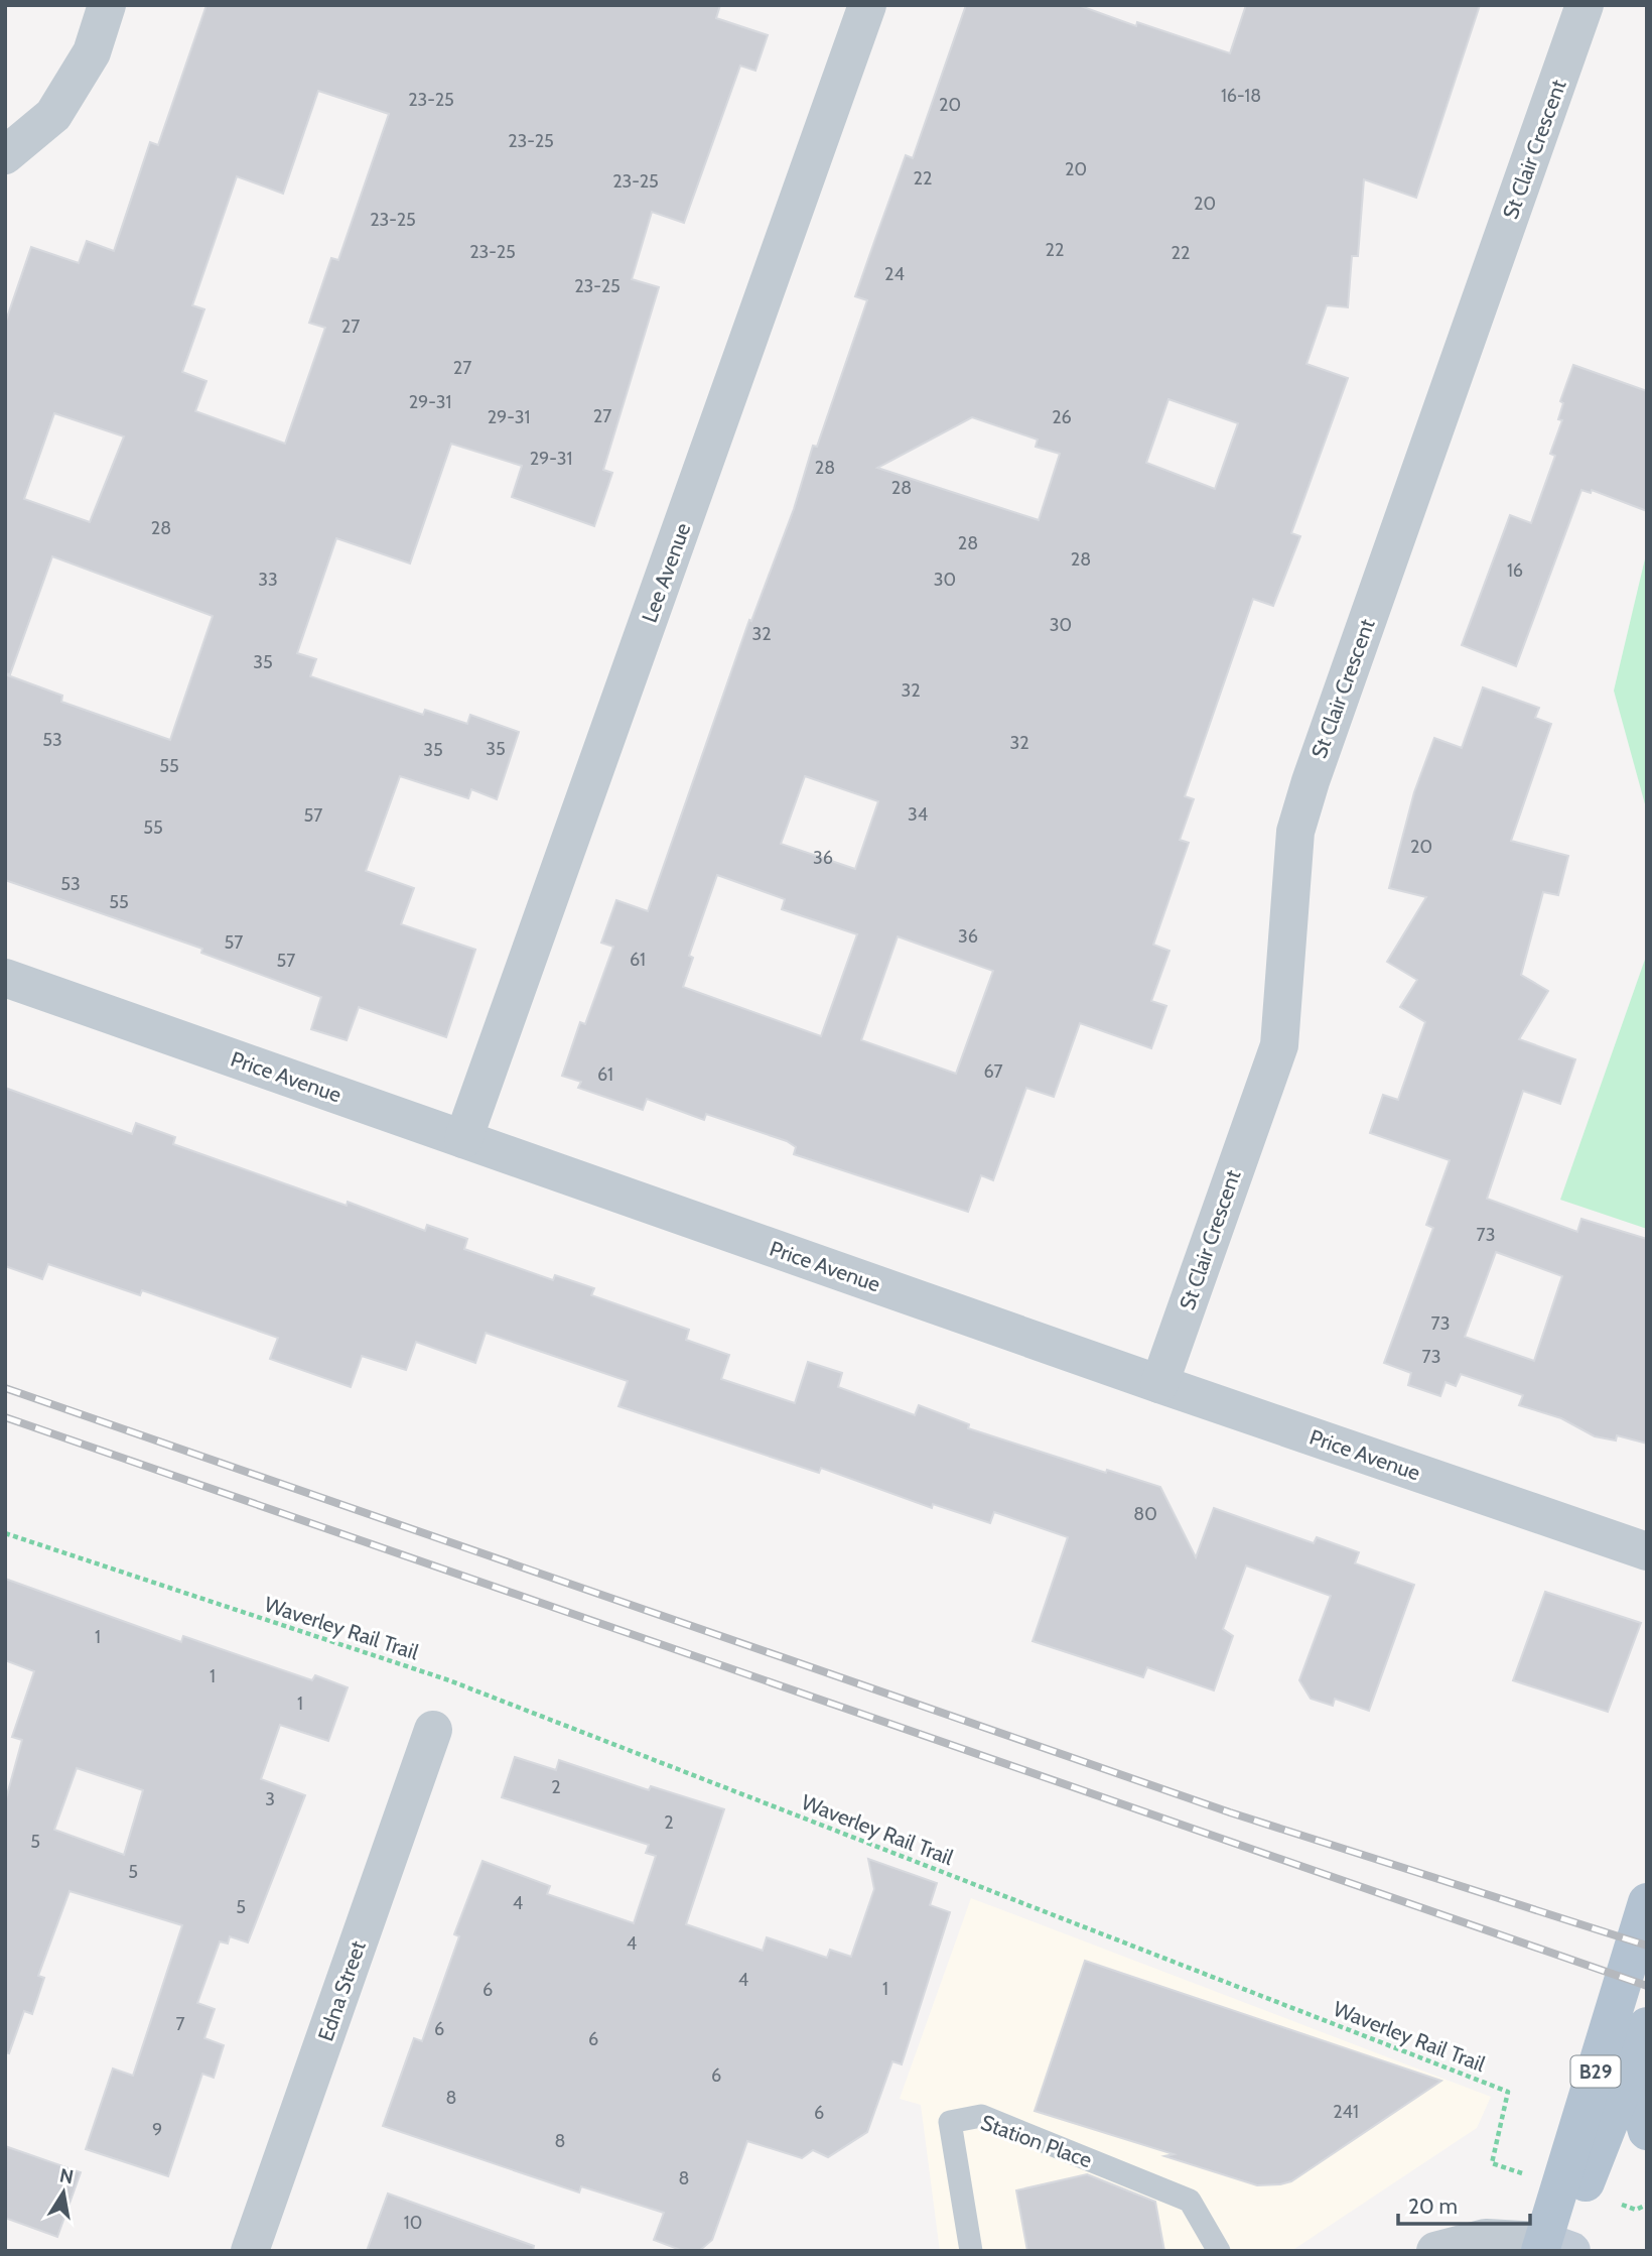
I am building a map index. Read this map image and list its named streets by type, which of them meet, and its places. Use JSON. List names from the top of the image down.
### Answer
{
  "streets": {
    "main road": ["B29"],
    "street": [
      "St Clair Crescent",
      "Lee Avenue",
      "Price Avenue",
      "Edna Street"
    ],
    "lane": ["Station Place"],
    "path": ["Waverley Rail Trail"]
  },
  "crossings": [
    ["St Clair Crescent", "Price Avenue"],
    ["Lee Avenue", "Price Avenue"],
    ["Waverley Rail Trail", "B29"]
  ],
  "house_numbers": [
    "16-18",
    "23-25",
    "20",
    "23-25",
    "20",
    "22",
    "23-25",
    "20",
    "23-25",
    "22",
    "23-25",
    "22",
    "24",
    "23-25",
    "27",
    "27",
    "29-31",
    "27",
    "29-31",
    "26",
    "29-31",
    "28",
    "28",
    "28",
    "28",
    "28",
    "16",
    "33",
    "30",
    "30",
    "32",
    "35",
    "32",
    "53",
    "32",
    "35",
    "35",
    "55",
    "34",
    "57",
    "55",
    "20",
    "36",
    "53",
    "55",
    "36",
    "57",
    "61",
    "57",
    "67",
    "61",
    "73",
    "73",
    "73",
    "80",
    "1",
    "1",
    "1",
    "2",
    "3",
    "2",
    "5",
    "5",
    "4",
    "5",
    "4",
    "4",
    "1",
    "6",
    "7",
    "6",
    "6",
    "6",
    "8",
    "241",
    "6",
    "9",
    "8",
    "8",
    "10"
  ],
  "scale_bar": "20 m",
  "north": "top"
}
